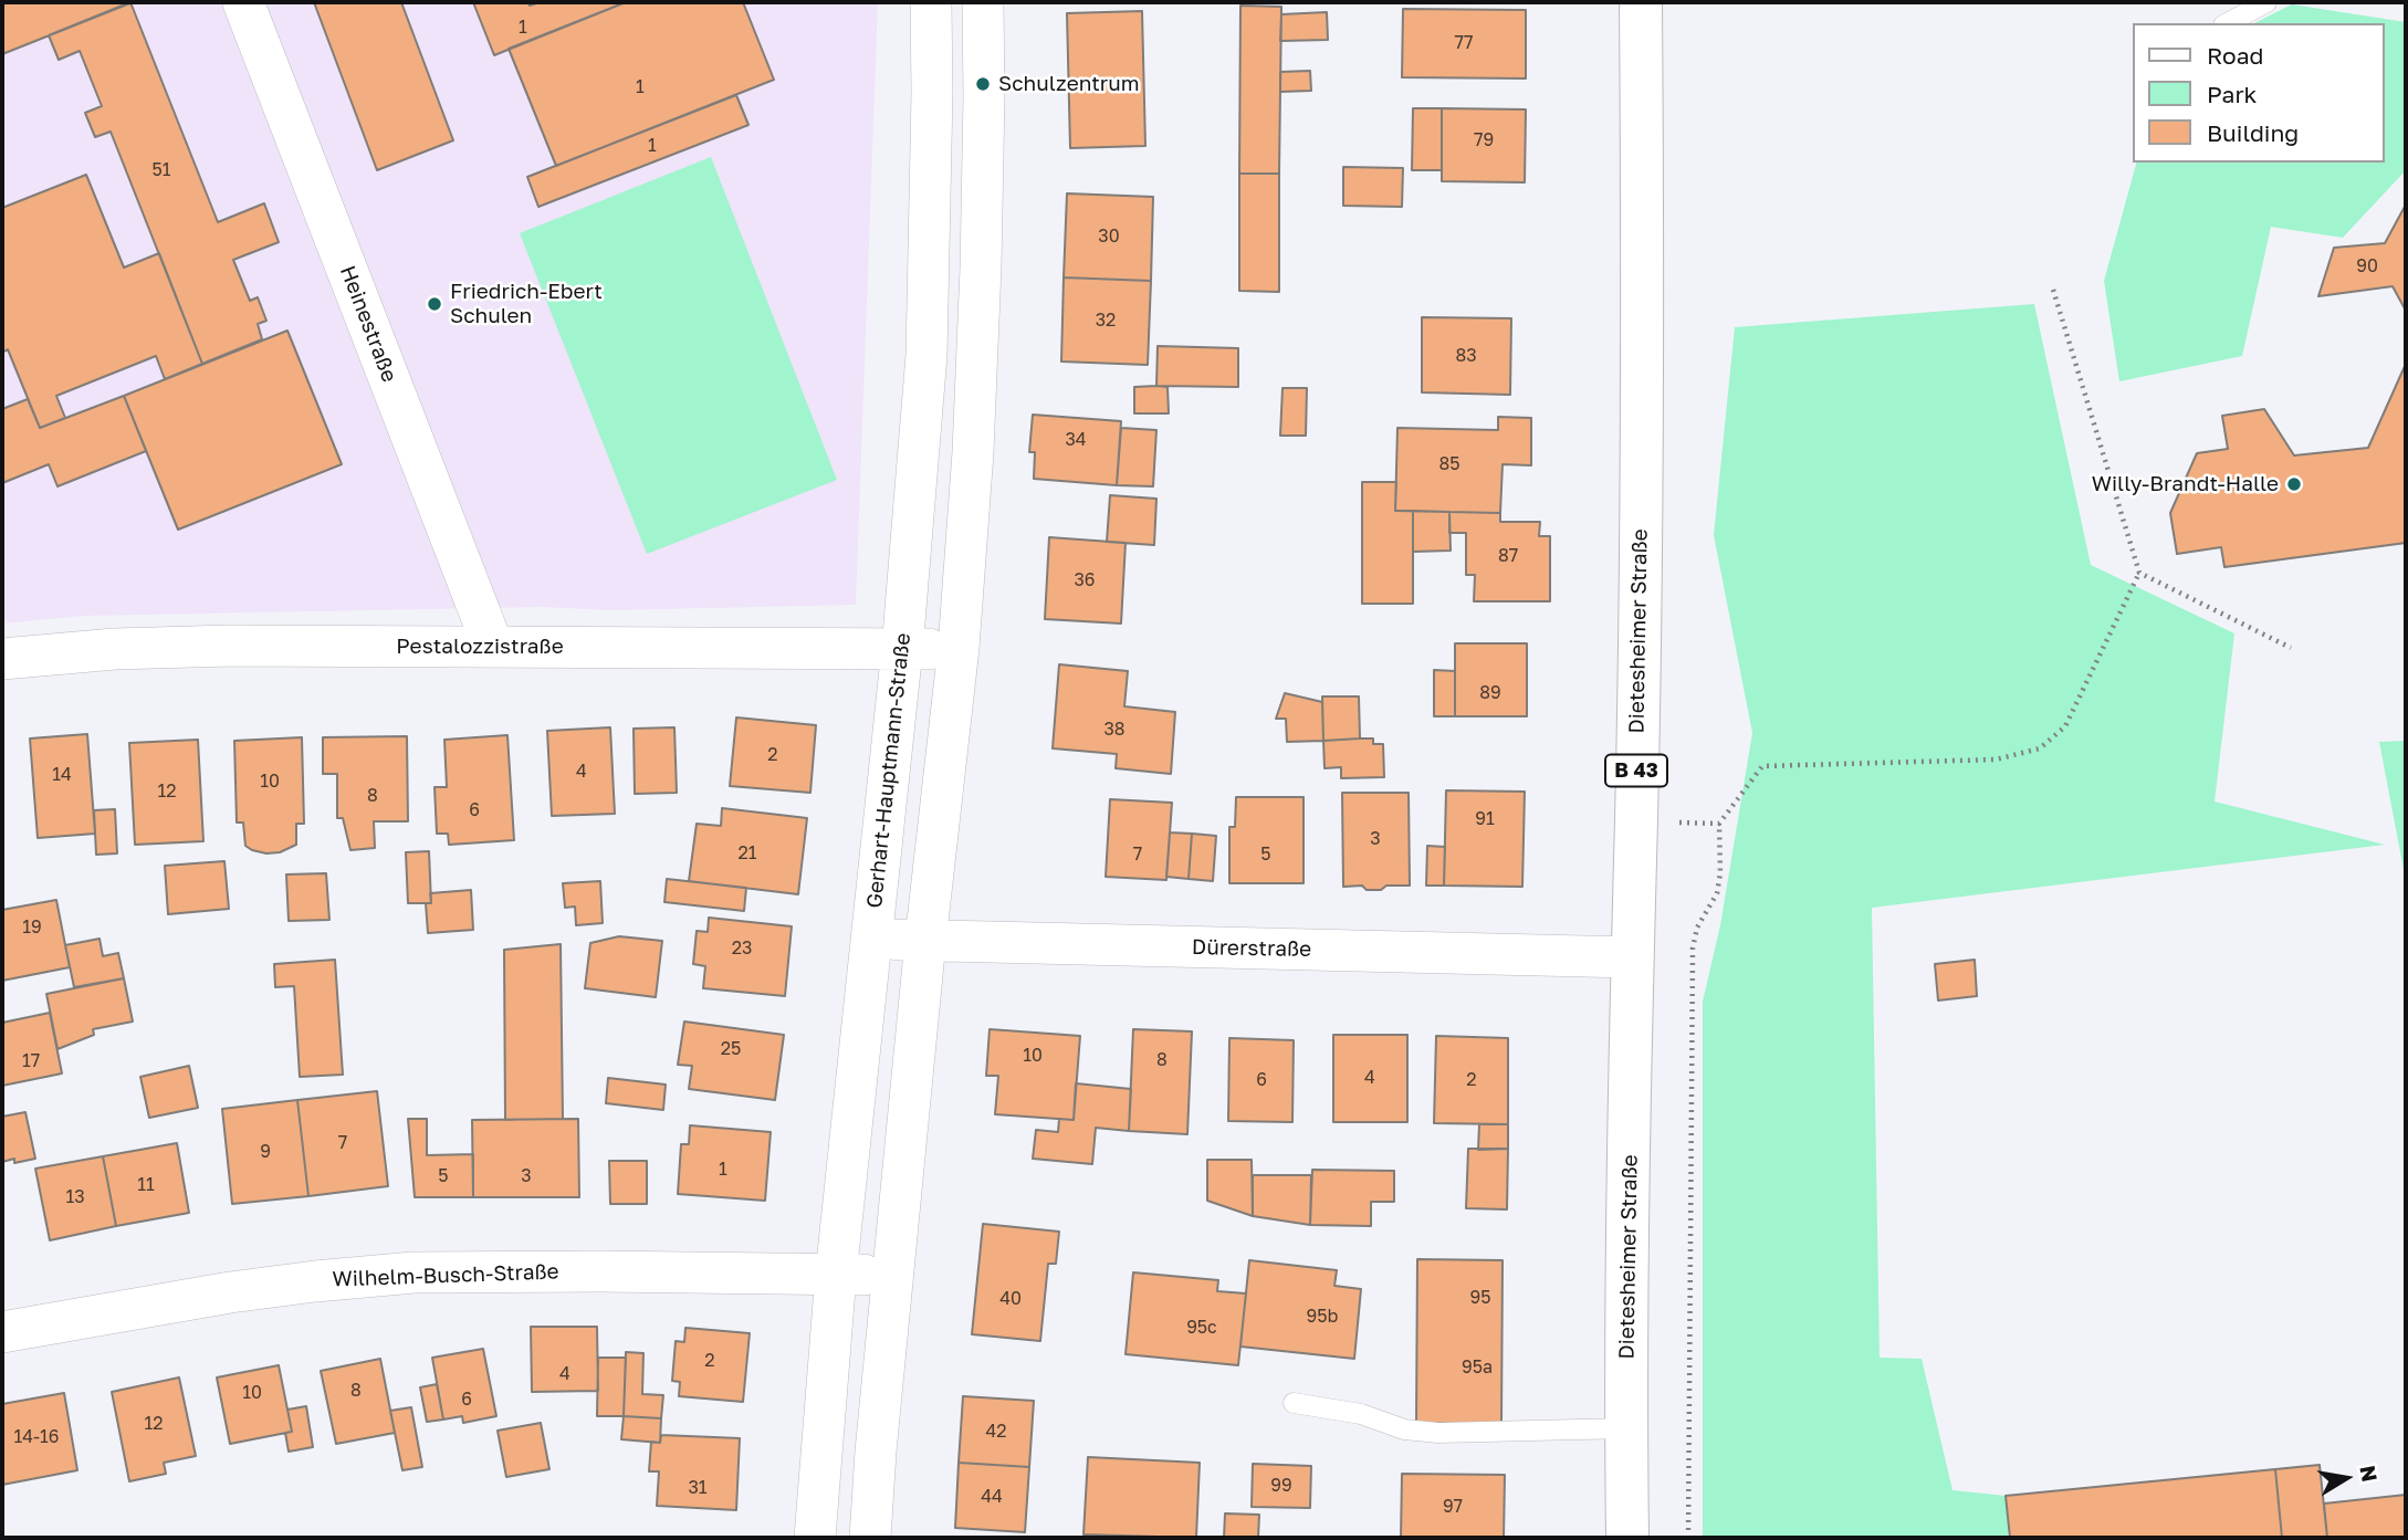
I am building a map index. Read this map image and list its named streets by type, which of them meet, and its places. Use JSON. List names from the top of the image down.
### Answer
{
  "streets": {
    "main road": ["Dietesheimer Straße", "B 43"],
    "street": [
      "Heinestraße",
      "Pestalozzistraße",
      "Gerhart-Hauptmann-Straße",
      "Dürerstraße",
      "Wilhelm-Busch-Straße"
    ]
  },
  "crossings": [
    ["Heinestraße", "Pestalozzistraße"],
    ["Dietesheimer Straße", "Dürerstraße"],
    ["Pestalozzistraße", "Gerhart-Hauptmann-Straße"],
    ["Gerhart-Hauptmann-Straße", "Dürerstraße"],
    ["Gerhart-Hauptmann-Straße", "Wilhelm-Busch-Straße"]
  ],
  "places": ["Schulzentrum", "Friedrich-Ebert Schulen", "Willy-Brandt-Halle"],
  "house_numbers": [
    "1",
    "77",
    "1",
    "79",
    "1",
    "51",
    "30",
    "90",
    "32",
    "83",
    "34",
    "85",
    "87",
    "36",
    "89",
    "38",
    "2",
    "4",
    "14",
    "10",
    "12",
    "8",
    "6",
    "91",
    "3",
    "21",
    "7",
    "5",
    "19",
    "23",
    "25",
    "10",
    "8",
    "17",
    "4",
    "6",
    "2",
    "7",
    "9",
    "1",
    "5",
    "3",
    "11",
    "13",
    "95",
    "40",
    "95b",
    "95c",
    "2",
    "95a",
    "4",
    "8",
    "10",
    "6",
    "12",
    "42",
    "14-16",
    "99",
    "31",
    "44",
    "97"
  ],
  "legend": ["Road", "Park", "Building"],
  "north": "right"
}
